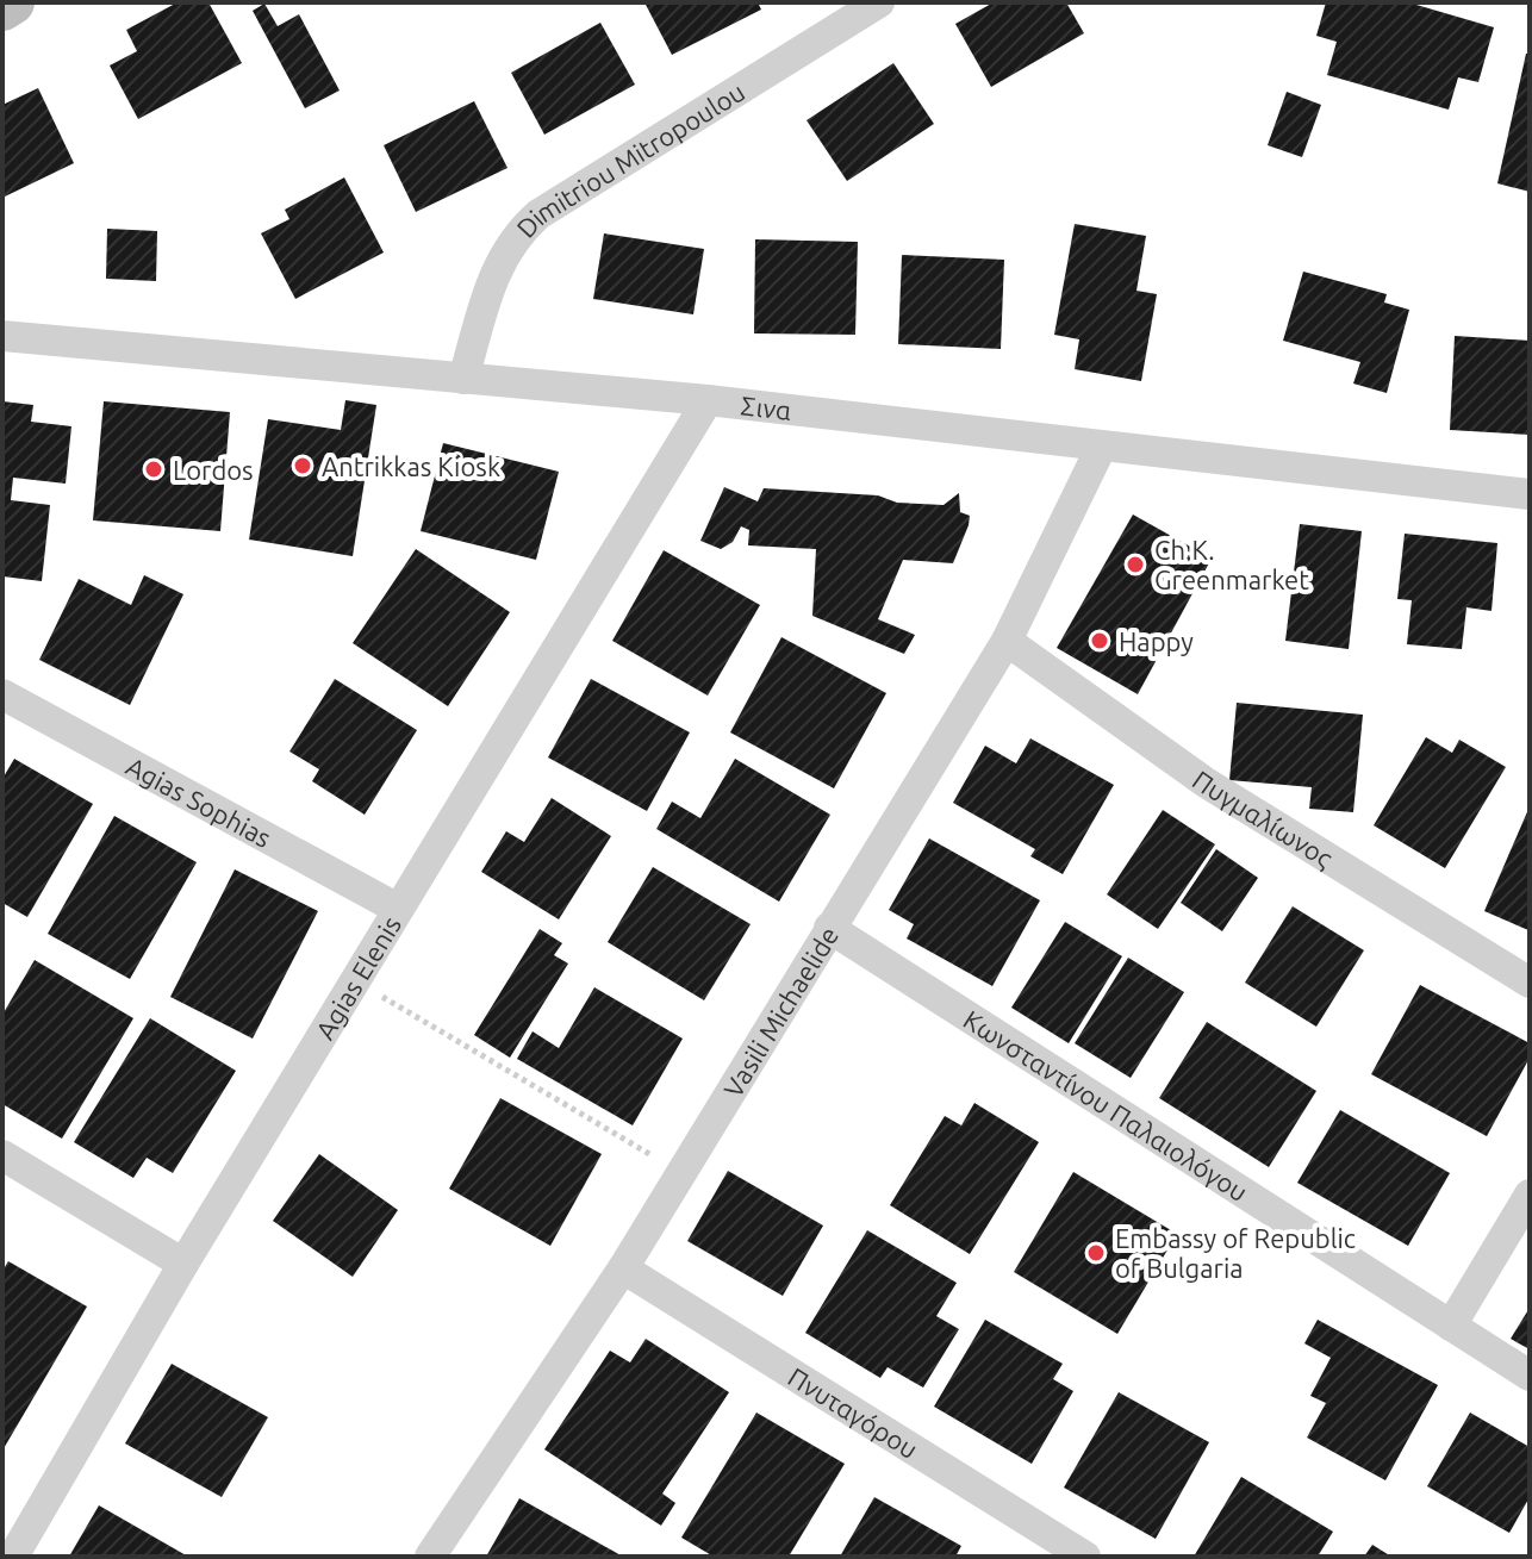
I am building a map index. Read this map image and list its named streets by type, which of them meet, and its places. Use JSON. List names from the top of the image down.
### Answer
{
  "streets": {
    "street": [
      "Dimitriou Mitropoulou",
      "Σινα",
      "Agias Sophias",
      "Πυγμαλίωνος",
      "Agias Elenis",
      "Vasili Michaelide",
      "Κωνσταντίνου Παλαιολόγου",
      "Πνυταγόρου"
    ]
  },
  "crossings": [
    ["Dimitriou Mitropoulou", "Σινα"],
    ["Σινα", "Agias Elenis"],
    ["Σινα", "Vasili Michaelide"],
    ["Agias Sophias", "Agias Elenis"],
    ["Πυγμαλίωνος", "Vasili Michaelide"],
    ["Vasili Michaelide", "Κωνσταντίνου Παλαιολόγου"],
    ["Vasili Michaelide", "Πνυταγόρου"]
  ],
  "places": [
    "Antrikkas Kiosk",
    "Lordos",
    "Ch.K. Greenmarket",
    "Happy",
    "Embassy of Republic of Bulgaria"
  ]
}
